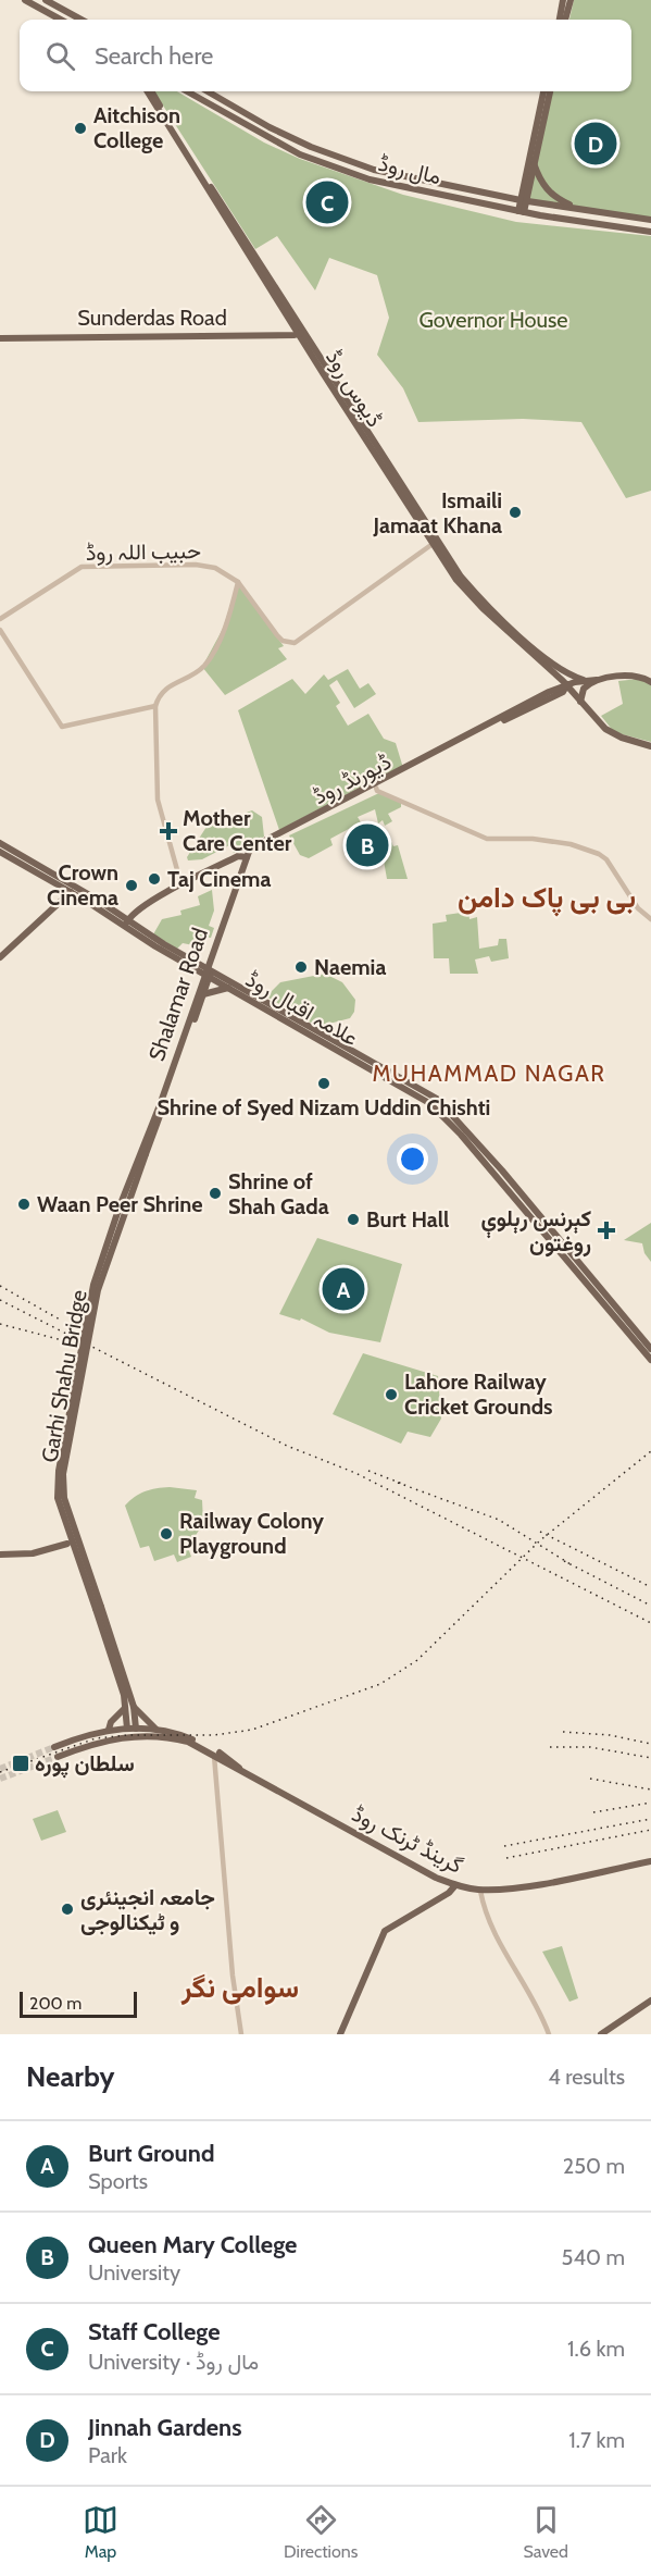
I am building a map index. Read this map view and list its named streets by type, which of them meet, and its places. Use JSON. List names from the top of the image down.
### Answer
{
  "streets": {
    "main road": [
      "مال روڈ",
      "Sunderdas Road",
      "ڈیوس روڈ",
      "ڈیورنڈ روڈ",
      "Shalamar Road",
      "علامہ اقبال روڈ",
      "Garhi Shahu Bridge",
      "گرینڈ ٹرنک روڈ"
    ],
    "street": ["حبیب اللہ روڈ"]
  },
  "crossings": [
    ["Sunderdas Road", "ڈیوس روڈ"],
    ["ڈیوس روڈ", "حبیب اللہ روڈ"],
    ["ڈیوس روڈ", "ڈیورنڈ روڈ"],
    ["ڈیورنڈ روڈ", "Shalamar Road"],
    ["ڈیورنڈ روڈ", "علامہ اقبال روڈ"],
    ["Shalamar Road", "علامہ اقبال روڈ"],
    ["Shalamar Road", "Garhi Shahu Bridge"]
  ],
  "districts": ["بی بی پاک دامن", "MUHAMMAD NAGAR", "سوامی نگر"],
  "parks": ["Governor House"],
  "places": {
    "other": [
      "Aitchison College",
      "Ismaili Jamaat Khana",
      "Taj Cinema",
      "Crown Cinema",
      "Naemia",
      "Shrine of Syed Nizam Uddin Chishti",
      "Shrine of Shah Gada",
      "Waan Peer Shrine",
      "Burt Hall",
      "Lahore Railway Cricket Grounds",
      "Railway Colony Playground",
      "جامعہ انجینئری و ٹیکنالوجی"
    ],
    "health": ["Mother Care Center", "کېرنس رېلوې روغتون"],
    "transit": ["سلطان پورہ"]
  },
  "scale_bar": "200 m",
  "page": {
    "search": "Search here",
    "pins": [
      "D",
      "C",
      "B",
      "A"
    ],
    "scale": "200 m",
    "heading": ["Nearby", "4 results"],
    "list": [
      {
        "mark": "A",
        "name": "Burt Ground",
        "note": "Sports",
        "value": "250 m"
      },
      {
        "mark": "B",
        "name": "Queen Mary College",
        "note": "University",
        "value": "540 m"
      },
      {
        "mark": "C",
        "name": "Staff College",
        "note": "University · مال روڈ",
        "value": "1.6 km"
      },
      {
        "mark": "D",
        "name": "Jinnah Gardens",
        "note": "Park",
        "value": "1.7 km"
      }
    ],
    "nav": ["Map", "Directions", "Saved"]
  }
}
